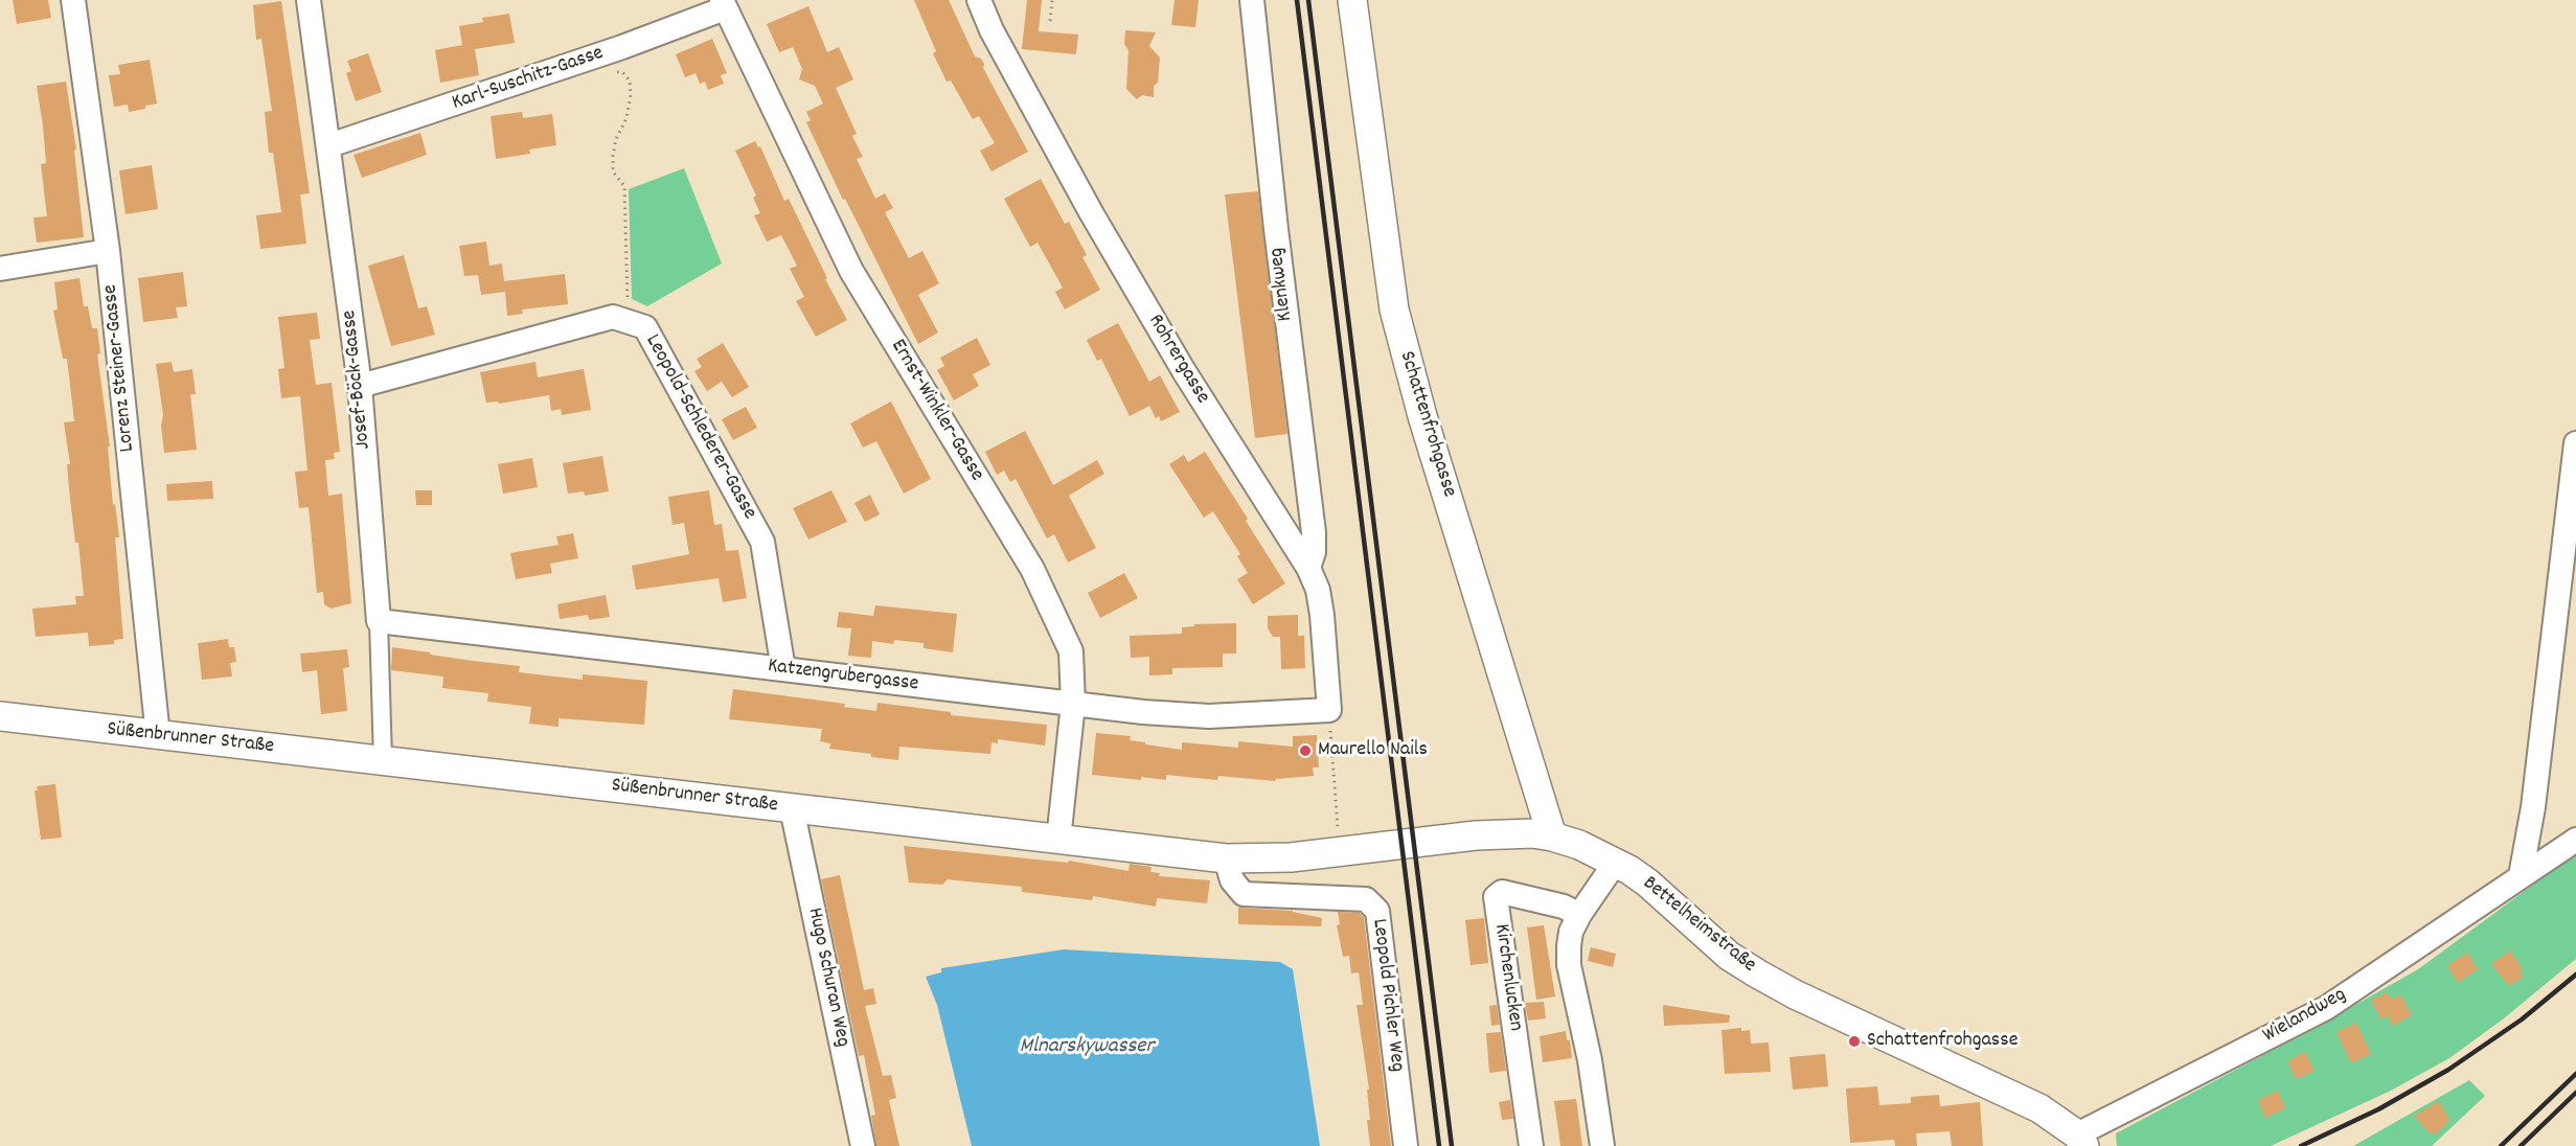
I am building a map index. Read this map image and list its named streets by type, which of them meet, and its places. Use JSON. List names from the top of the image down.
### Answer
{
  "streets": {
    "street": [
      "Karl-Suschitz-Gasse",
      "Klenkweg",
      "Rohrergasse",
      "Lorenz Steiner-Gasse",
      "Josef-Böck-Gasse",
      "Ernst-Winkler-Gasse",
      "Schattenfrohgasse",
      "Leopold-Schlederer-Gasse",
      "Katzengrubergasse",
      "Süßenbrunner Straße",
      "Bettelheimstraße",
      "Hugo Schuran Weg",
      "Kirchenlucken",
      "Leopold Pichler Weg",
      "Wielandweg"
    ]
  },
  "crossings": [
    ["Karl-Suschitz-Gasse", "Josef-Böck-Gasse"],
    ["Karl-Suschitz-Gasse", "Ernst-Winkler-Gasse"],
    ["Klenkweg", "Rohrergasse"],
    ["Rohrergasse", "Katzengrubergasse"],
    ["Lorenz Steiner-Gasse", "Süßenbrunner Straße"],
    ["Josef-Böck-Gasse", "Leopold-Schlederer-Gasse"],
    ["Josef-Böck-Gasse", "Katzengrubergasse"],
    ["Josef-Böck-Gasse", "Süßenbrunner Straße"],
    ["Ernst-Winkler-Gasse", "Katzengrubergasse"],
    ["Ernst-Winkler-Gasse", "Süßenbrunner Straße"],
    ["Schattenfrohgasse", "Bettelheimstraße"],
    ["Leopold-Schlederer-Gasse", "Katzengrubergasse"],
    ["Süßenbrunner Straße", "Bettelheimstraße"],
    ["Süßenbrunner Straße", "Hugo Schuran Weg"],
    ["Süßenbrunner Straße", "Leopold Pichler Weg"],
    ["Bettelheimstraße", "Wielandweg"]
  ],
  "water": ["Mlnarskywasser"],
  "places": ["Maurello Nails", "Schattenfrohgasse"]
}
